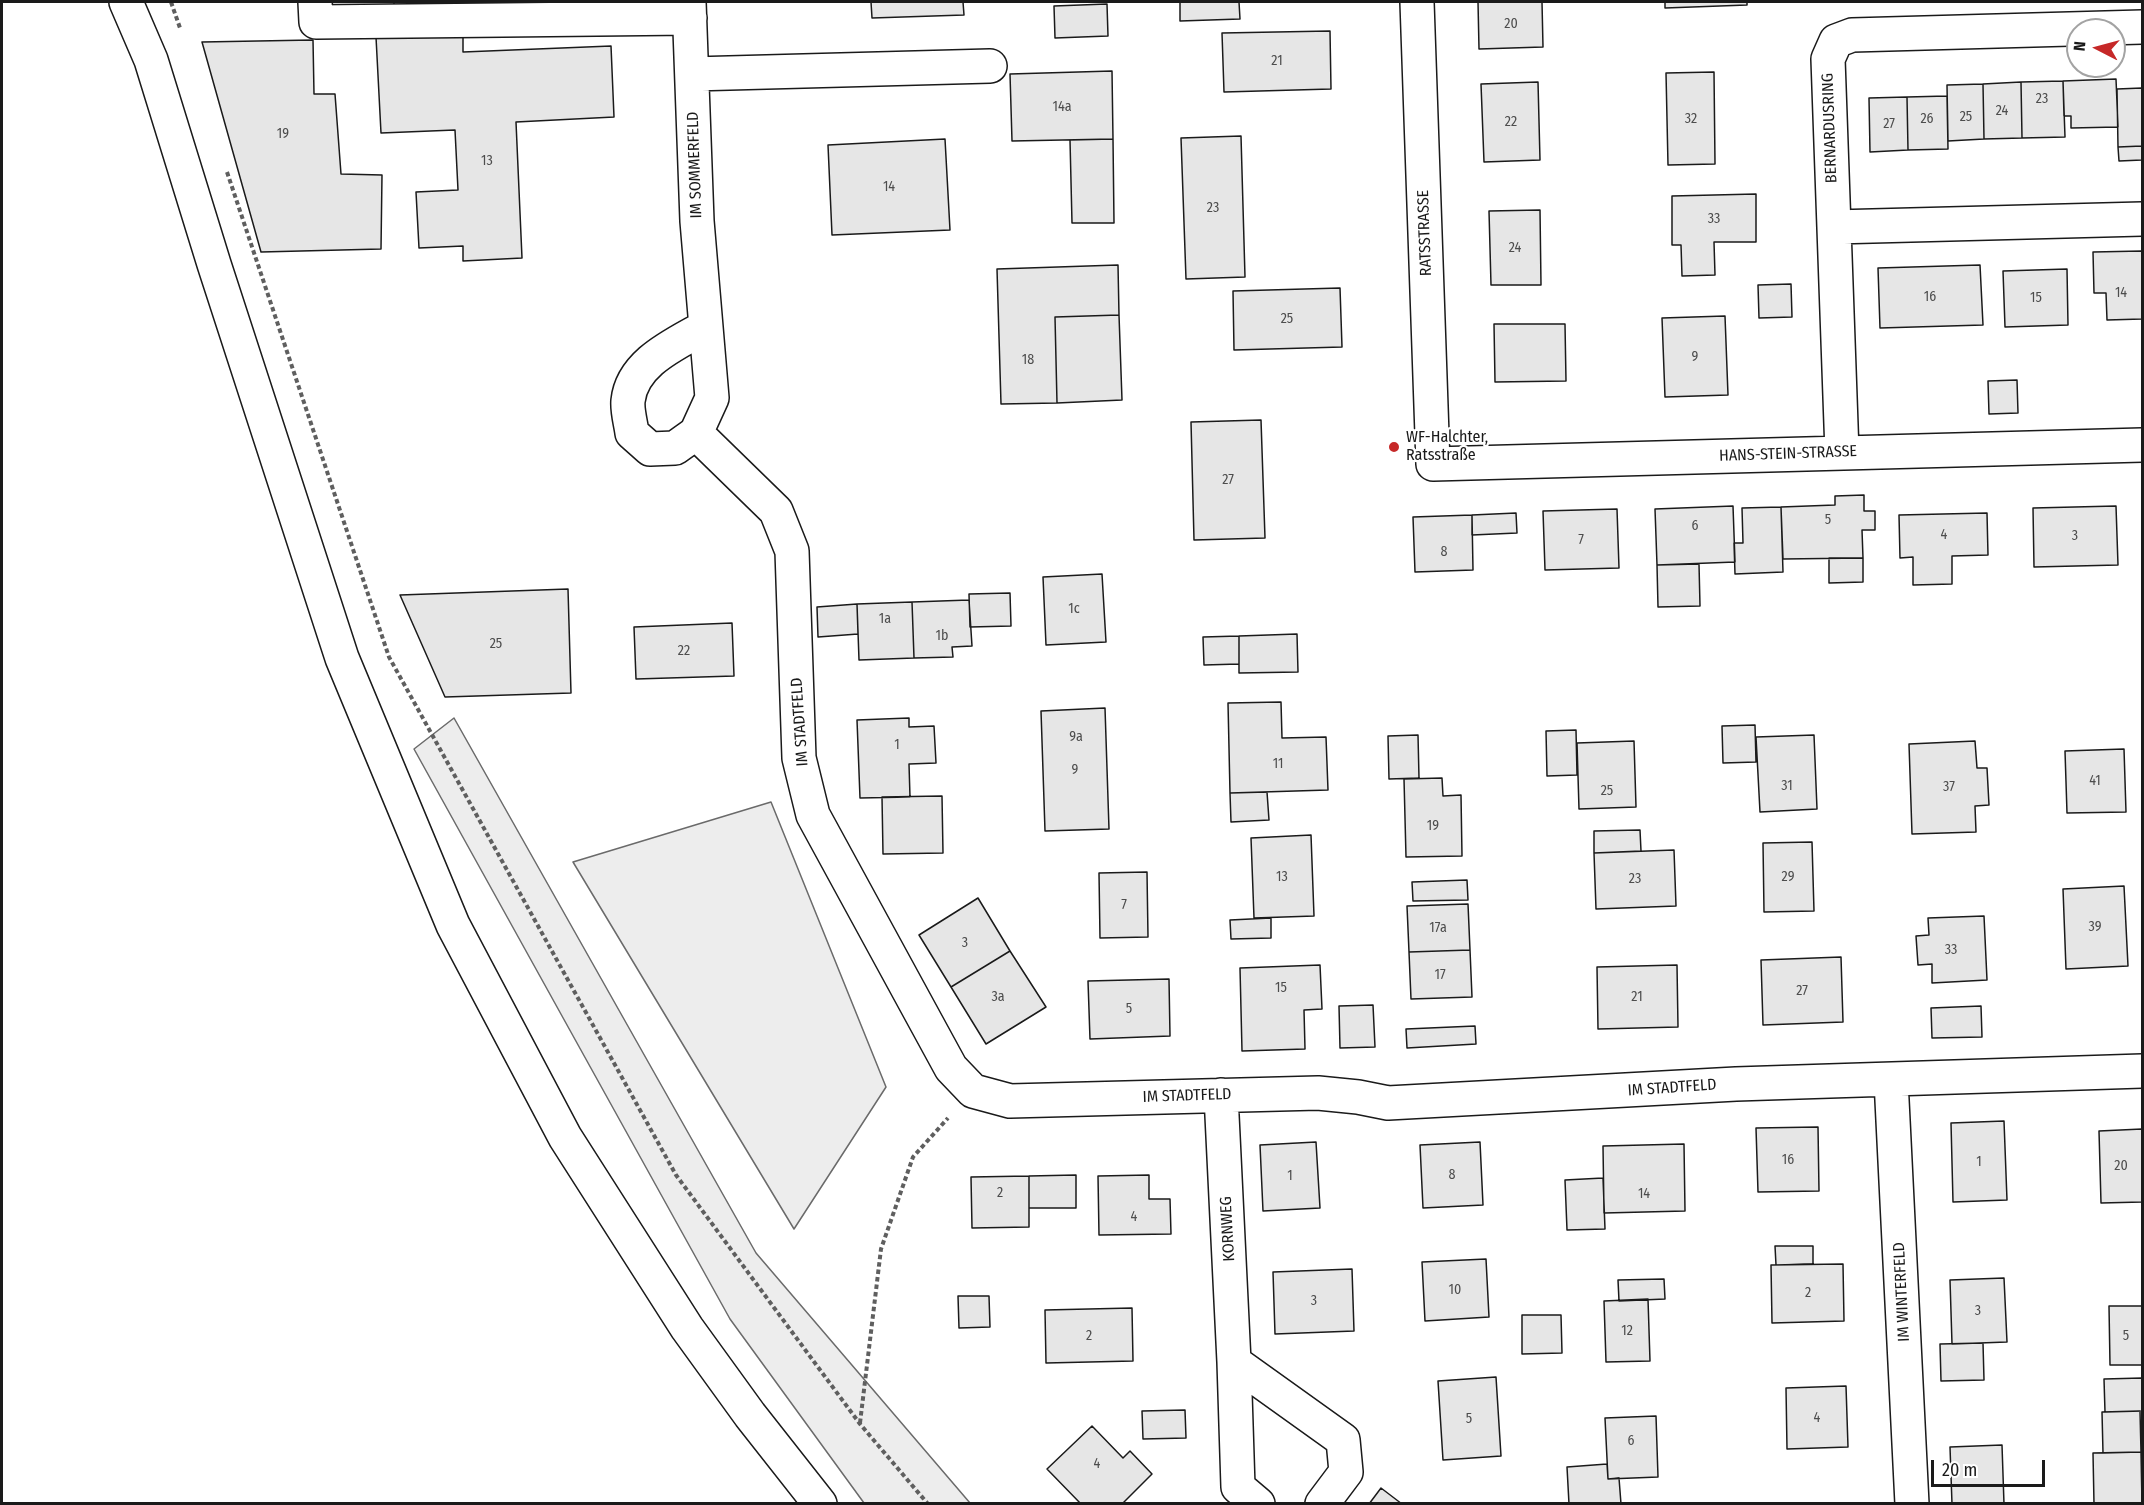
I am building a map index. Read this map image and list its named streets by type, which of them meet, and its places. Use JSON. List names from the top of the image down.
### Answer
{
  "streets": {
    "street": [
      "BERNARDUSRING",
      "IM SOMMERFELD",
      "RATSSTRASSE",
      "HANS-STEIN-STRASSE",
      "IM STADTFELD",
      "KORNWEG",
      "IM WINTERFELD"
    ]
  },
  "crossings": [
    ["BERNARDUSRING", "HANS-STEIN-STRASSE"],
    ["IM SOMMERFELD", "IM STADTFELD"],
    ["RATSSTRASSE", "HANS-STEIN-STRASSE"],
    ["IM STADTFELD", "KORNWEG"],
    ["IM STADTFELD", "IM WINTERFELD"]
  ],
  "places": ["WF-Halchter, Ratsstraße"],
  "house_numbers": [
    "20",
    "21",
    "23",
    "14a",
    "24",
    "25",
    "32",
    "26",
    "22",
    "27",
    "19",
    "13",
    "14",
    "23",
    "33",
    "24",
    "14",
    "16",
    "15",
    "25",
    "9",
    "18",
    "27",
    "5",
    "6",
    "4",
    "3",
    "7",
    "8",
    "1c",
    "1a",
    "1b",
    "25",
    "22",
    "9a",
    "1",
    "11",
    "9",
    "41",
    "31",
    "37",
    "25",
    "19",
    "13",
    "29",
    "23",
    "7",
    "39",
    "17a",
    "3",
    "33",
    "17",
    "15",
    "27",
    "3a",
    "21",
    "5",
    "16",
    "1",
    "20",
    "8",
    "1",
    "2",
    "14",
    "4",
    "10",
    "2",
    "3",
    "3",
    "12",
    "2",
    "5",
    "4",
    "5",
    "6",
    "4"
  ],
  "scale_bar": "20 m",
  "north": "left"
}
